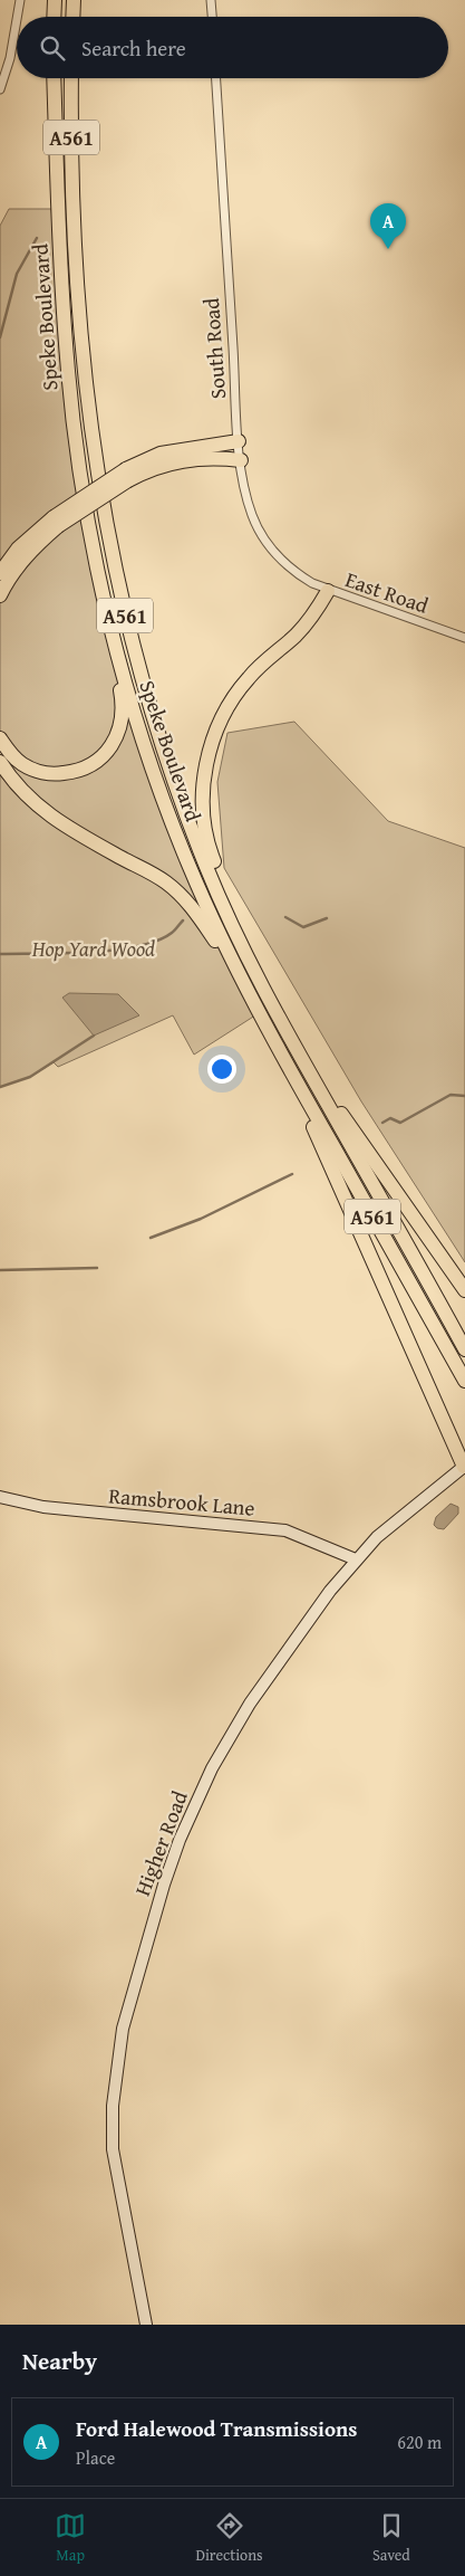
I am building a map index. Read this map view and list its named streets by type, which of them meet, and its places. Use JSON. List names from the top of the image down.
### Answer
{
  "streets": {
    "highway": ["A561", "Speke Boulevard"],
    "street": [
      "South Road",
      "East Road",
      "Ramsbrook Lane",
      "Higher Road"
    ]
  },
  "crossings": [
    ["South Road", "East Road"],
    ["Ramsbrook Lane", "Higher Road"]
  ],
  "parks": ["Hop Yard Wood"],
  "page": {
    "search": "Search here",
    "pins": "A",
    "heading": "Nearby",
    "list": [
      {
        "mark": "A",
        "name": "Ford Halewood Transmissions",
        "note": "Place",
        "value": "620 m"
      }
    ],
    "nav": ["Map", "Directions", "Saved"]
  }
}
